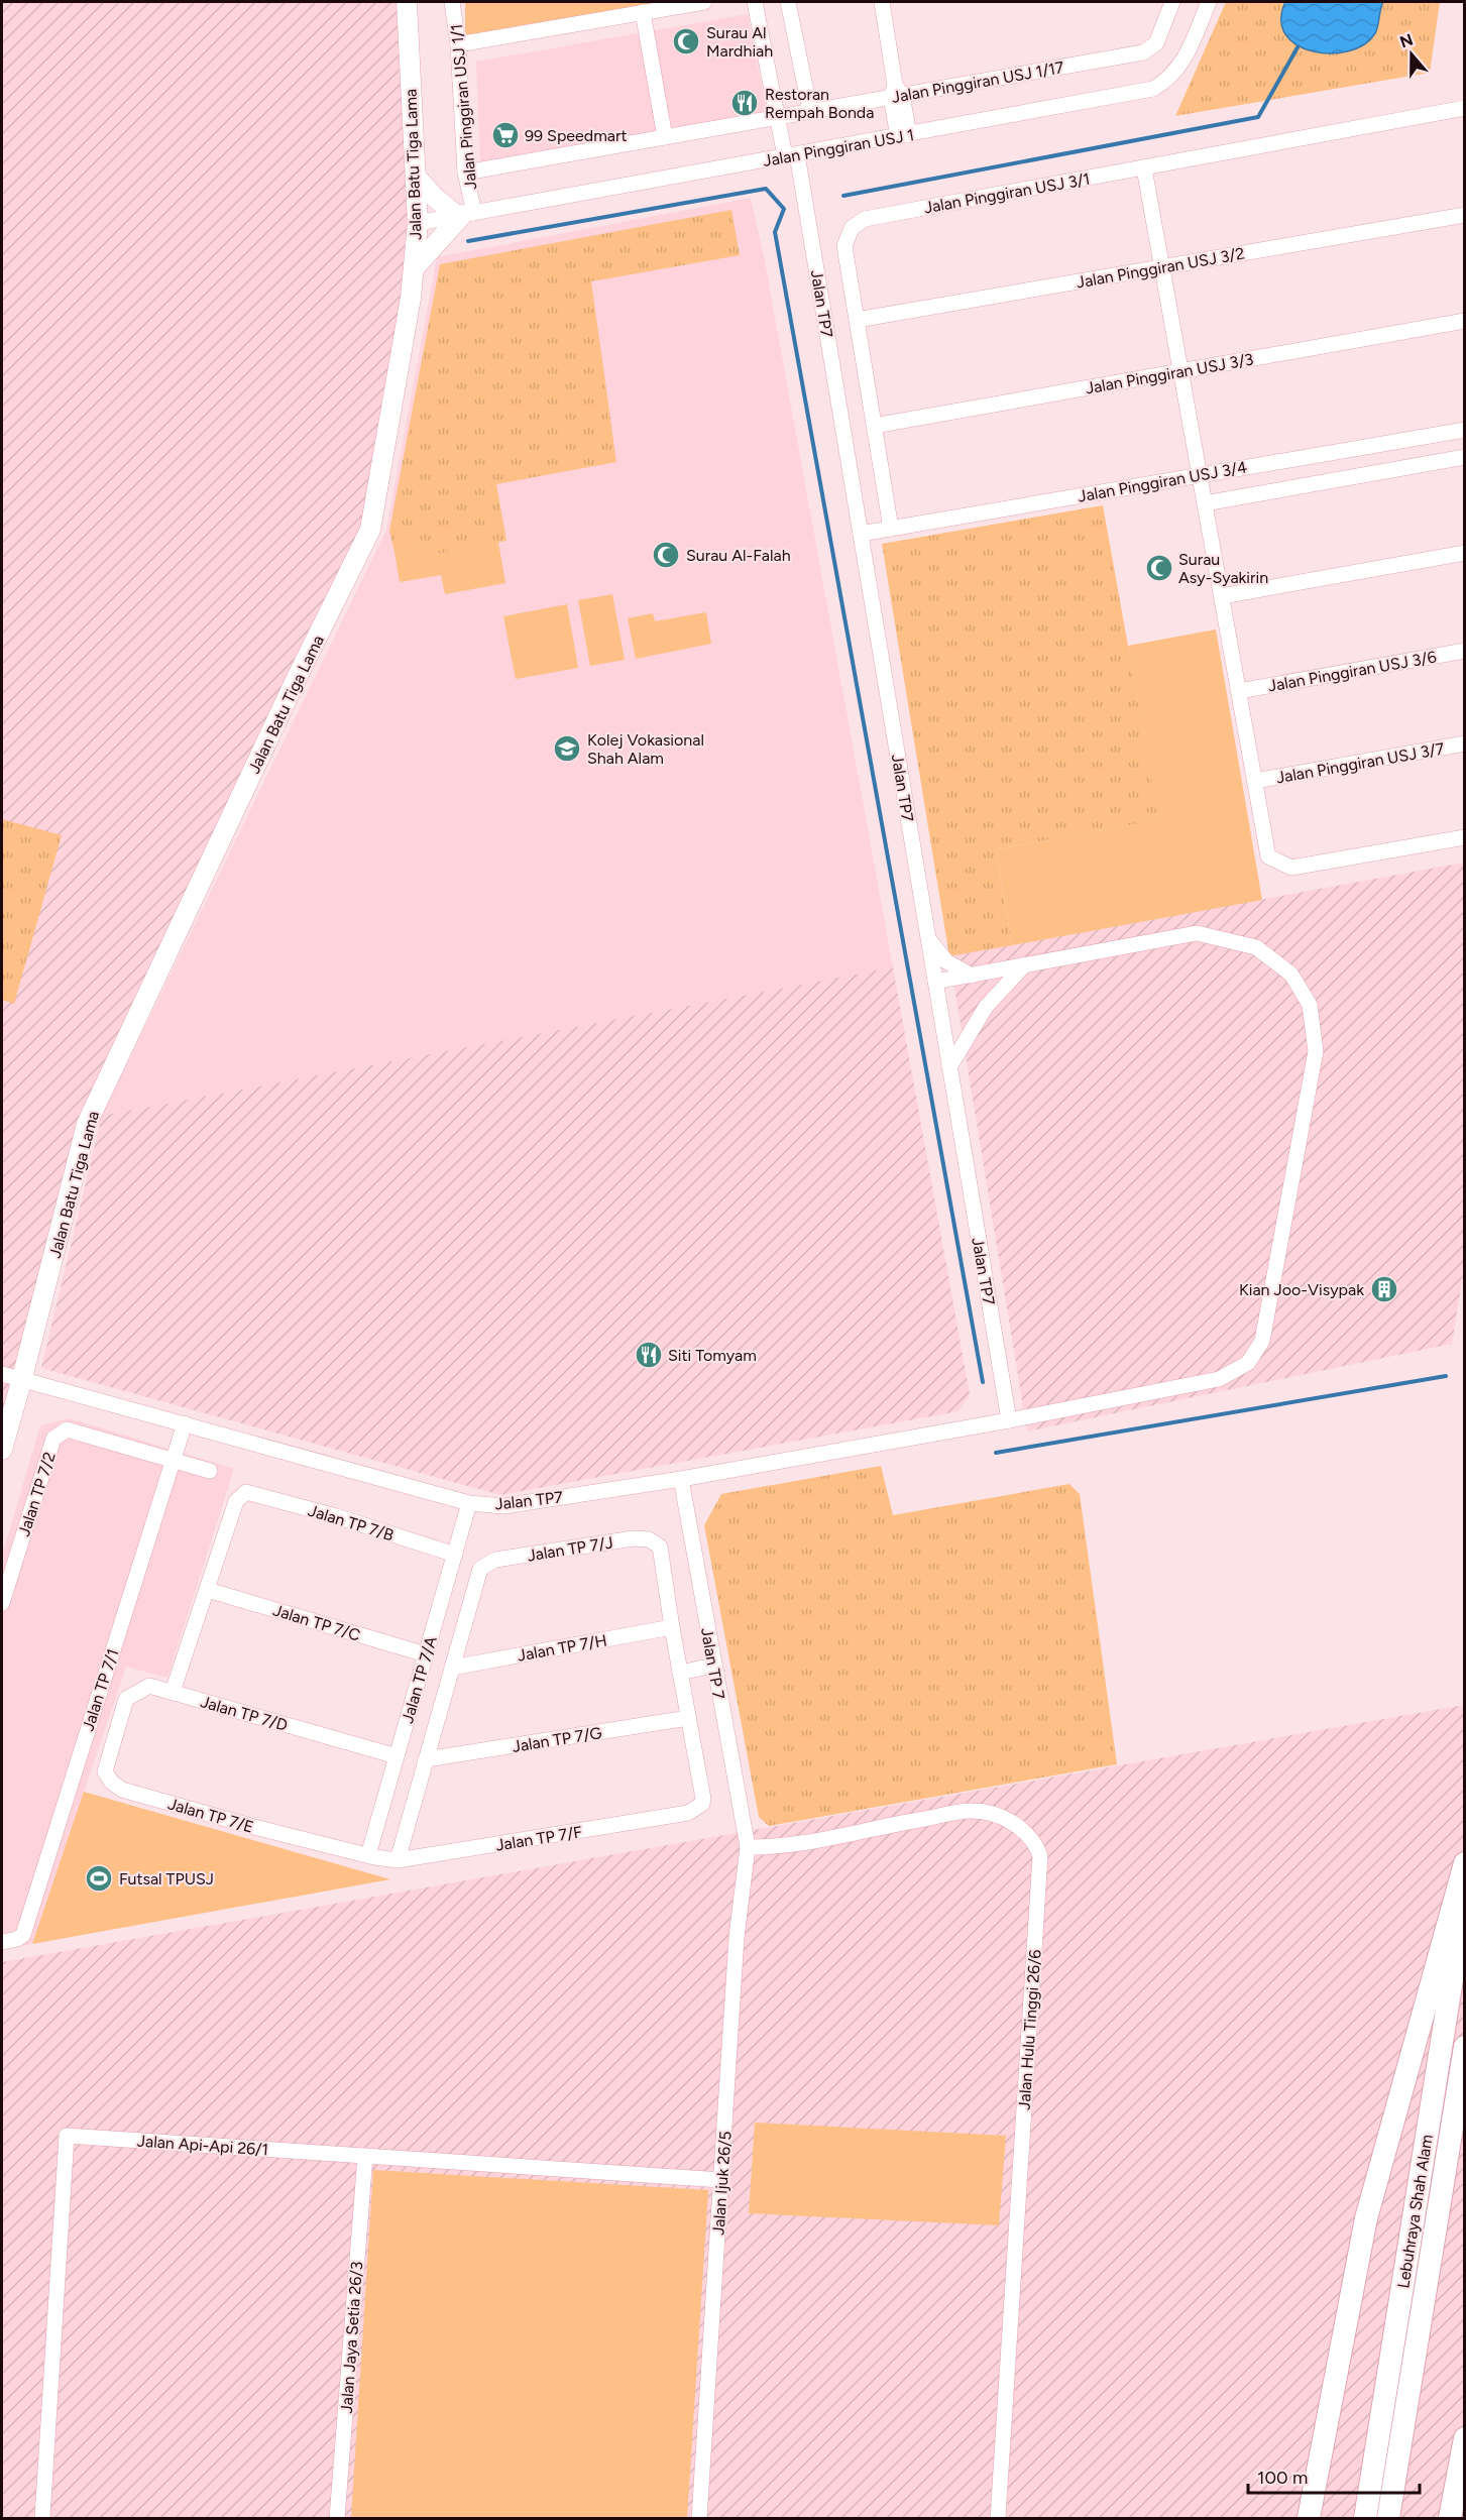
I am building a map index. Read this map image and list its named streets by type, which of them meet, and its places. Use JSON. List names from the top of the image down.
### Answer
{
  "streets": {
    "highway": ["Lebuhraya Shah Alam"],
    "main road": ["Jalan Batu Tiga Lama"],
    "street": [
      "Jalan Pinggiran USJ 1/17",
      "Jalan Pinggiran USJ 1/1",
      "Jalan Pinggiran USJ 1",
      "Jalan Pinggiran USJ 3/1",
      "Jalan Pinggiran USJ 3/2",
      "Jalan TP7",
      "Jalan Pinggiran USJ 3/3",
      "Jalan Pinggiran USJ 3/4",
      "Jalan Pinggiran USJ 3/6",
      "Jalan Pinggiran USJ 3/7",
      "Jalan TP 7/2",
      "Jalan TP 7/B",
      "Jalan TP 7/J",
      "Jalan TP 7/C",
      "Jalan TP 7/H",
      "Jalan TP 7",
      "Jalan TP 7/A",
      "Jalan TP 7/1",
      "Jalan TP 7/D",
      "Jalan TP 7/G",
      "Jalan TP 7/E",
      "Jalan TP 7/F",
      "Jalan Hulu Tinggi 26/6",
      "Jalan Api-Api 26/1",
      "Jalan Ijuk 26/5",
      "Jalan Jaya Setia 26/3"
    ]
  },
  "crossings": [
    ["Jalan Pinggiran USJ 1/17", "Jalan Pinggiran USJ 1/1"],
    ["Jalan Pinggiran USJ 1/17", "Jalan TP7"],
    ["Jalan Pinggiran USJ 1/1", "Jalan Pinggiran USJ 1"],
    ["Jalan Pinggiran USJ 1", "Jalan Batu Tiga Lama"],
    ["Jalan Pinggiran USJ 1", "Jalan TP7"],
    ["Jalan Batu Tiga Lama", "Jalan TP7"],
    ["Jalan Pinggiran USJ 3/1", "Jalan Pinggiran USJ 3/2"],
    ["Jalan Pinggiran USJ 3/1", "Jalan Pinggiran USJ 3/3"],
    ["Jalan Pinggiran USJ 3/1", "Jalan Pinggiran USJ 3/4"],
    ["Jalan TP7", "Jalan Pinggiran USJ 3/4"],
    ["Jalan TP7", "Jalan TP 7"],
    ["Jalan TP7", "Jalan TP 7/A"],
    ["Jalan TP7", "Jalan TP 7/1"],
    ["Jalan TP 7/2", "Jalan TP 7/1"],
    ["Jalan TP 7/B", "Jalan TP 7/C"],
    ["Jalan TP 7/B", "Jalan TP 7/A"],
    ["Jalan TP 7/J", "Jalan TP 7/H"],
    ["Jalan TP 7/C", "Jalan TP 7/A"],
    ["Jalan TP 7", "Jalan Hulu Tinggi 26/6"],
    ["Jalan TP 7", "Jalan Ijuk 26/5"],
    ["Jalan TP 7/A", "Jalan TP 7/D"],
    ["Jalan TP 7/A", "Jalan TP 7/E"],
    ["Jalan TP 7/A", "Jalan TP 7/F"],
    ["Jalan TP 7/D", "Jalan TP 7/E"],
    ["Jalan TP 7/G", "Jalan TP 7/F"],
    ["Jalan TP 7/E", "Jalan TP 7/F"],
    ["Jalan Hulu Tinggi 26/6", "Jalan Ijuk 26/5"],
    ["Jalan Api-Api 26/1", "Jalan Ijuk 26/5"],
    ["Jalan Api-Api 26/1", "Jalan Jaya Setia 26/3"]
  ],
  "places": {
    "mosque": ["Surau Al Mardhiah", "Surau Al-Falah", "Surau Asy-Syakirin"],
    "restaurant": ["Restoran Rempah Bonda", "Siti Tomyam"],
    "supermarket": ["99 Speedmart"],
    "school or university": ["Kolej Vokasional Shah Alam"],
    "building": ["Kian Joo-Visypak"],
    "sports": ["Futsal TPUSJ"]
  },
  "scale_bar": "100 m",
  "north": "top"
}
